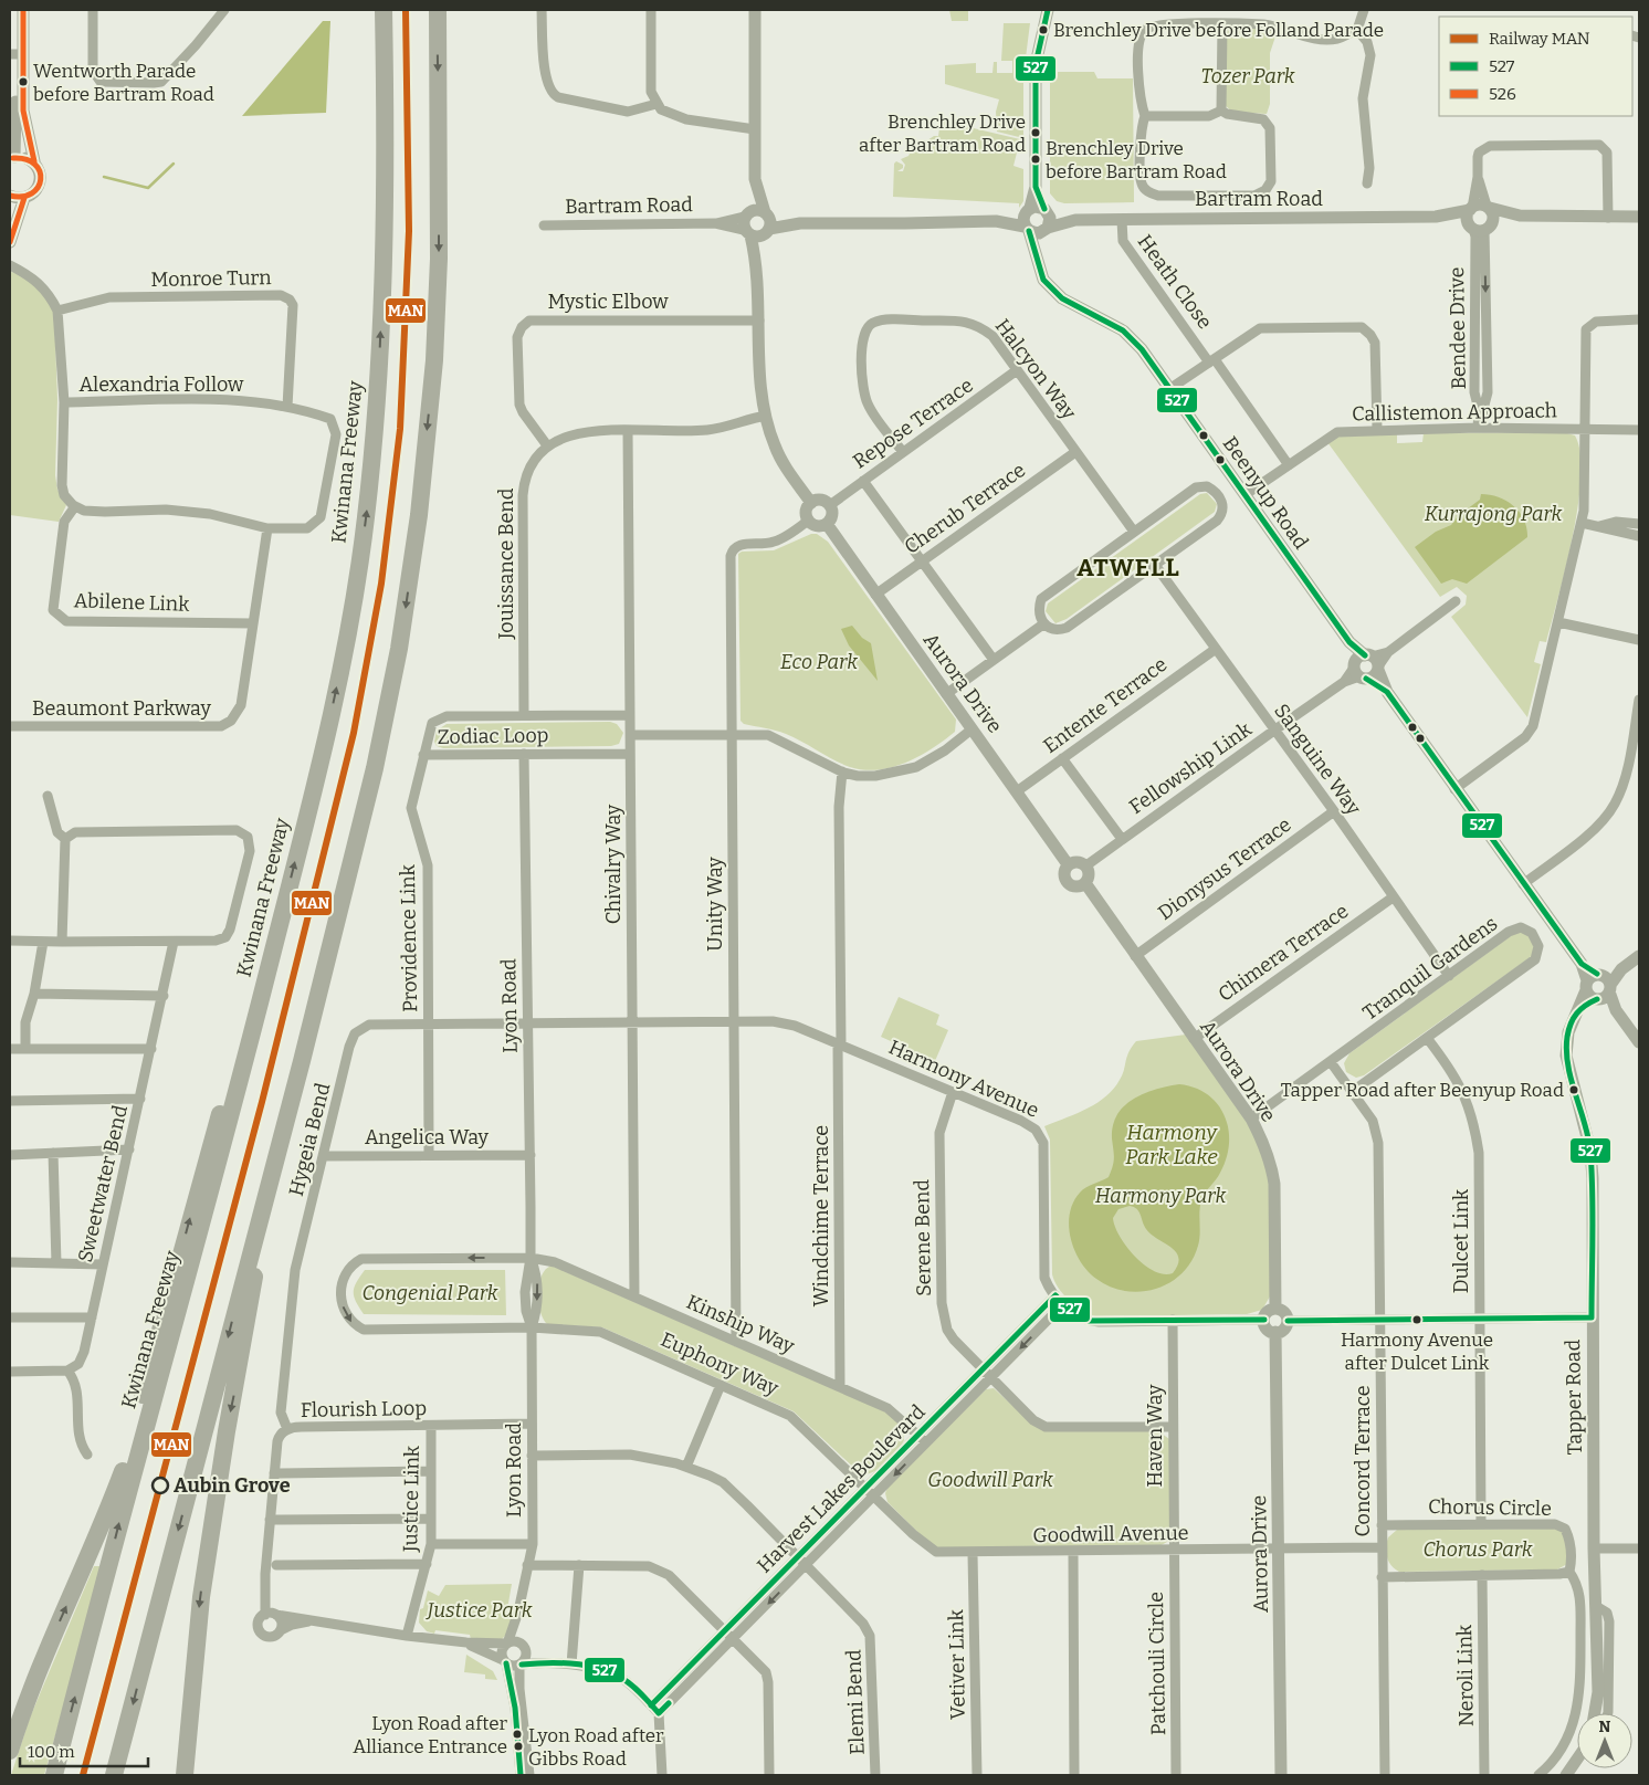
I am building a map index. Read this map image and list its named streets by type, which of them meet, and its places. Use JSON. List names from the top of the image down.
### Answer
{
  "streets": {
    "highway": ["Kwinana Freeway"],
    "street": [
      "Bartram Road",
      "Monroe Turn",
      "Heath Close",
      "Mystic Elbow",
      "Bendee Drive",
      "Halcyon Way",
      "Alexandria Follow",
      "Callistemon Approach",
      "Repose Terrace",
      "Beenyup Road",
      "Cherub Terrace",
      "Jouissance Bend",
      "Abilene Link",
      "Aurora Drive",
      "Entente Terrace",
      "Beaumont Parkway",
      "Zodiac Loop",
      "Sanguine Way",
      "Fellowship Link",
      "Chivalry Way",
      "Dionysus Terrace",
      "Unity Way",
      "Providence Link",
      "Chimera Terrace",
      "Tranquil Gardens",
      "Lyon Road",
      "Harmony Avenue",
      "Angelica Way",
      "Hygeia Bend",
      "Sweetwater Bend",
      "Windchime Terrace",
      "Serene Bend",
      "Dulcet Link",
      "Kinship Way",
      "Euphony Way",
      "Tapper Road",
      "Flourish Loop",
      "Haven Way",
      "Concord Terrace",
      "Harvest Lakes Boulevard",
      "Justice Link",
      "Chorus Circle",
      "Goodwill Avenue",
      "Patchouli Circle",
      "Vetiver Link",
      "Neroli Link",
      "Elemi Bend"
    ]
  },
  "crossings": [
    ["Bartram Road", "Heath Close"],
    ["Bartram Road", "Bendee Drive"],
    ["Bartram Road", "Beenyup Road"],
    ["Monroe Turn", "Alexandria Follow"],
    ["Heath Close", "Callistemon Approach"],
    ["Mystic Elbow", "Jouissance Bend"],
    ["Bendee Drive", "Callistemon Approach"],
    ["Halcyon Way", "Repose Terrace"],
    ["Halcyon Way", "Cherub Terrace"],
    ["Alexandria Follow", "Beaumont Parkway"],
    ["Callistemon Approach", "Beenyup Road"],
    ["Repose Terrace", "Aurora Drive"],
    ["Repose Terrace", "Unity Way"],
    ["Beenyup Road", "Fellowship Link"],
    ["Beenyup Road", "Tapper Road"],
    ["Cherub Terrace", "Aurora Drive"],
    ["Jouissance Bend", "Zodiac Loop"],
    ["Jouissance Bend", "Chivalry Way"],
    ["Abilene Link", "Beaumont Parkway"],
    ["Aurora Drive", "Entente Terrace"],
    ["Aurora Drive", "Fellowship Link"],
    ["Aurora Drive", "Dionysus Terrace"],
    ["Aurora Drive", "Unity Way"],
    ["Aurora Drive", "Chimera Terrace"],
    ["Aurora Drive", "Tranquil Gardens"],
    ["Aurora Drive", "Harmony Avenue"],
    ["Aurora Drive", "Goodwill Avenue"],
    ["Entente Terrace", "Sanguine Way"],
    ["Zodiac Loop", "Chivalry Way"],
    ["Zodiac Loop", "Providence Link"],
    ["Zodiac Loop", "Lyon Road"],
    ["Sanguine Way", "Fellowship Link"],
    ["Sanguine Way", "Dionysus Terrace"],
    ["Sanguine Way", "Chimera Terrace"],
    ["Sanguine Way", "Tranquil Gardens"],
    ["Chivalry Way", "Harmony Avenue"],
    ["Chivalry Way", "Kinship Way"],
    ["Unity Way", "Harmony Avenue"],
    ["Unity Way", "Kinship Way"],
    ["Providence Link", "Angelica Way"],
    ["Providence Link", "Hygeia Bend"],
    ["Tranquil Gardens", "Dulcet Link"],
    ["Tranquil Gardens", "Concord Terrace"],
    ["Lyon Road", "Harmony Avenue"],
    ["Lyon Road", "Angelica Way"],
    ["Lyon Road", "Hygeia Bend"],
    ["Lyon Road", "Kinship Way"],
    ["Lyon Road", "Euphony Way"],
    ["Lyon Road", "Flourish Loop"],
    ["Lyon Road", "Elemi Bend"],
    ["Harmony Avenue", "Hygeia Bend"],
    ["Harmony Avenue", "Windchime Terrace"],
    ["Harmony Avenue", "Serene Bend"],
    ["Harmony Avenue", "Haven Way"],
    ["Harmony Avenue", "Harvest Lakes Boulevard"],
    ["Angelica Way", "Hygeia Bend"],
    ["Hygeia Bend", "Flourish Loop"],
    ["Windchime Terrace", "Kinship Way"],
    ["Serene Bend", "Haven Way"],
    ["Serene Bend", "Harvest Lakes Boulevard"],
    ["Dulcet Link", "Chorus Circle"],
    ["Kinship Way", "Euphony Way"],
    ["Kinship Way", "Harvest Lakes Boulevard"],
    ["Euphony Way", "Harvest Lakes Boulevard"],
    ["Euphony Way", "Goodwill Avenue"],
    ["Flourish Loop", "Justice Link"],
    ["Haven Way", "Goodwill Avenue"],
    ["Haven Way", "Patchouli Circle"],
    ["Concord Terrace", "Chorus Circle"],
    ["Concord Terrace", "Goodwill Avenue"],
    ["Harvest Lakes Boulevard", "Goodwill Avenue"],
    ["Harvest Lakes Boulevard", "Elemi Bend"],
    ["Goodwill Avenue", "Patchouli Circle"],
    ["Goodwill Avenue", "Vetiver Link"]
  ],
  "districts": ["ATWELL"],
  "water": ["Harmony Park Lake"],
  "parks": [
    "Tozer Park",
    "Kurrajong Park",
    "Eco Park",
    "Harmony Park",
    "Congenial Park",
    "Goodwill Park",
    "Chorus Park",
    "Justice Park"
  ],
  "places": [
    "Brenchley Drive before Folland Parade",
    "Wentworth Parade before Bartram Road",
    "Brenchley Drive after Bartram Road",
    "Brenchley Drive before Bartram Road",
    "Tapper Road after Beenyup Road",
    "Harmony Avenue after Dulcet Link",
    "Aubin Grove",
    "Lyon Road after Alliance Entrance",
    "Lyon Road after Gibbs Road"
  ],
  "lines": ["rail line MAN", "transit line 527", "transit line 526"],
  "legend": ["Railway MAN", "527", "526"],
  "scale_bar": "100 m",
  "north": "top"
}
